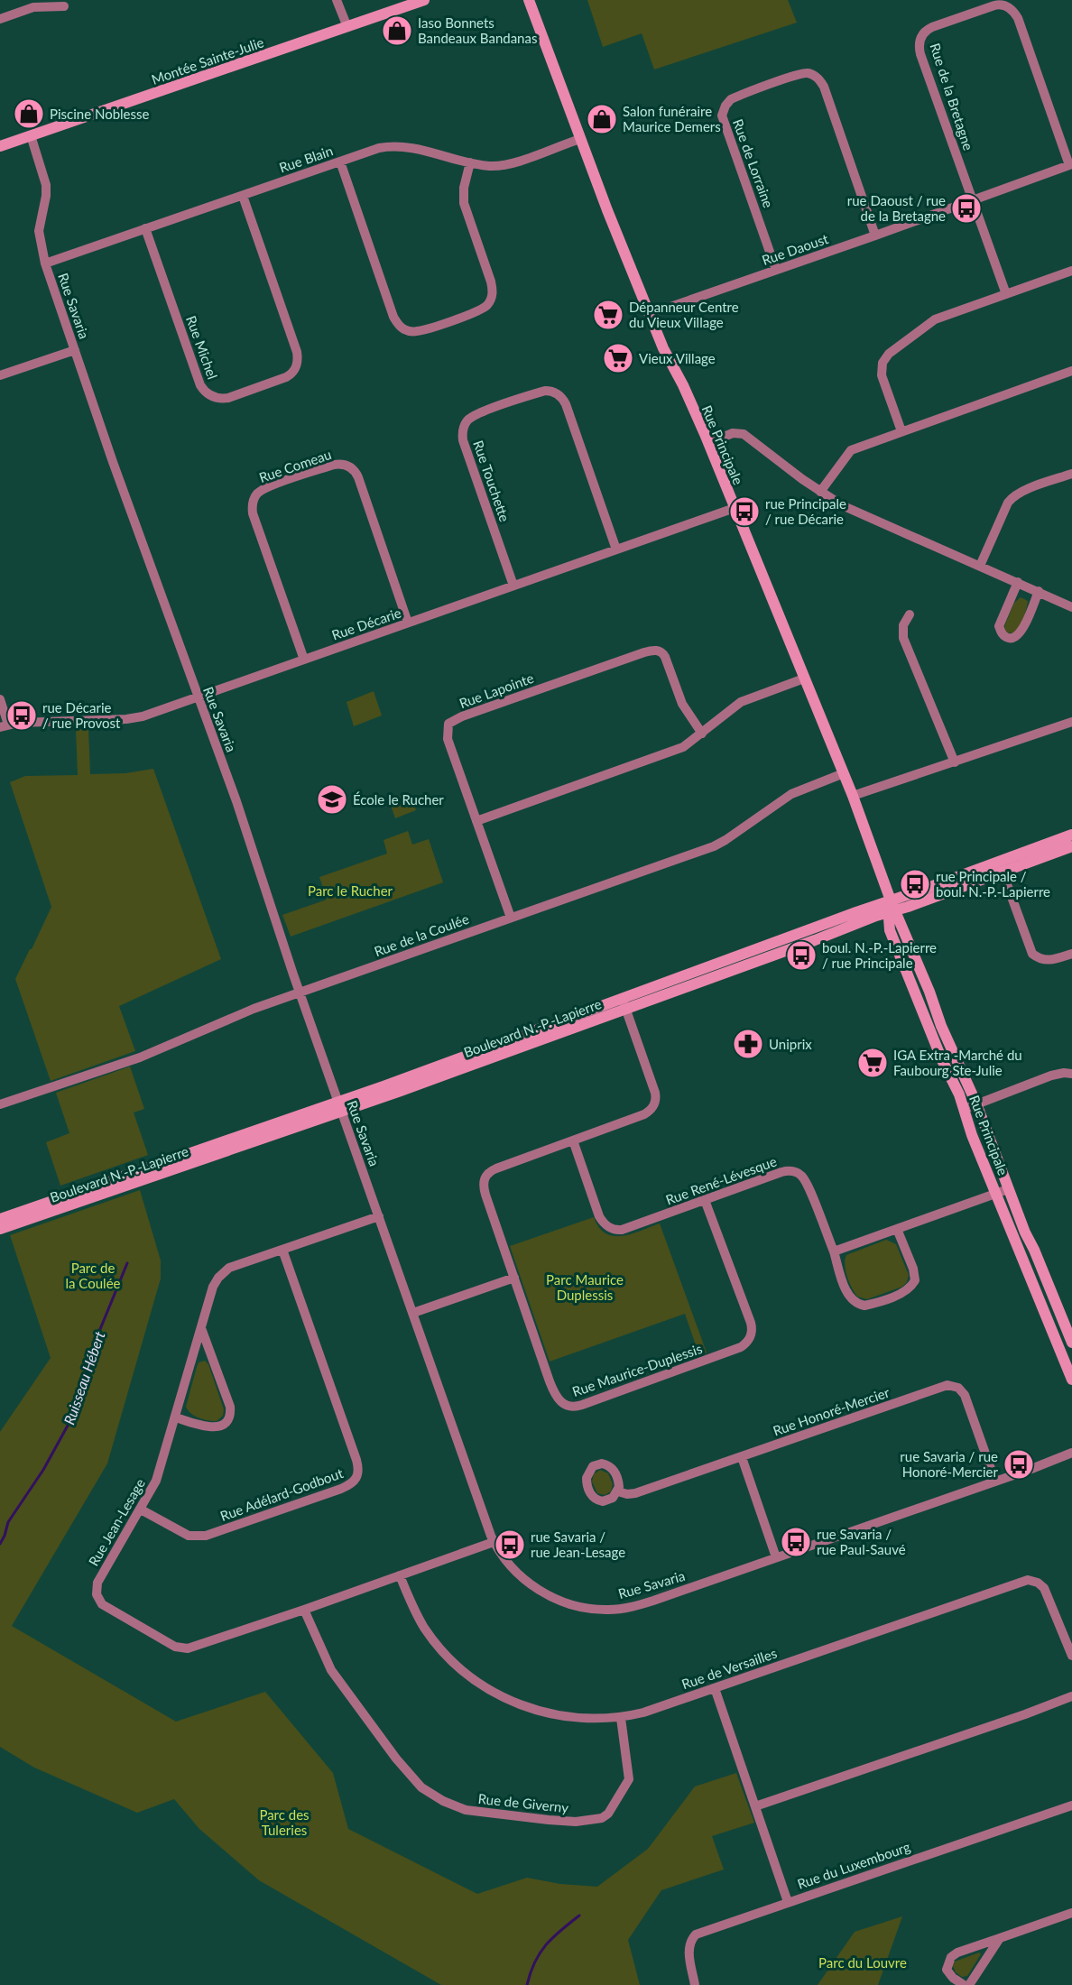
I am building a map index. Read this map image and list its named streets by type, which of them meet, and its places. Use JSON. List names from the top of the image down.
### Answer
{
  "streets": {
    "street": [
      "Montée Sainte-Julie",
      "Rue de la Bretagne",
      "Rue Blain",
      "Rue de Lorraine",
      "Rue Daoust",
      "Rue Savaria",
      "Rue Michel",
      "Rue Principale",
      "Rue Comeau",
      "Rue Touchette",
      "Rue Décarie",
      "Rue Lapointe",
      "Rue de la Coulée",
      "Boulevard N.-P.-Lapierre",
      "Rue René-Lévesque",
      "Rue Maurice-Duplessis",
      "Rue Honoré-Mercier",
      "Rue Adélard-Godbout",
      "Rue Jean-Lesage",
      "Rue de Versailles",
      "Rue de Giverny",
      "Rue du Luxembourg"
    ]
  },
  "crossings": [
    ["Montée Sainte-Julie", "Rue Savaria"],
    ["Rue de la Bretagne", "Rue Daoust"],
    ["Rue Blain", "Rue Savaria"],
    ["Rue Blain", "Rue Michel"],
    ["Rue Blain", "Rue Principale"],
    ["Rue de Lorraine", "Rue Daoust"],
    ["Rue Daoust", "Rue Principale"],
    ["Rue Savaria", "Rue Décarie"],
    ["Rue Savaria", "Rue de la Coulée"],
    ["Rue Savaria", "Boulevard N.-P.-Lapierre"],
    ["Rue Savaria", "Rue Honoré-Mercier"],
    ["Rue Savaria", "Rue Jean-Lesage"],
    ["Rue Principale", "Rue Décarie"],
    ["Rue Principale", "Rue de la Coulée"],
    ["Rue Principale", "Boulevard N.-P.-Lapierre"],
    ["Rue Comeau", "Rue Décarie"],
    ["Rue Touchette", "Rue Décarie"],
    ["Rue Lapointe", "Rue de la Coulée"],
    ["Boulevard N.-P.-Lapierre", "Rue Maurice-Duplessis"],
    ["Rue René-Lévesque", "Rue Maurice-Duplessis"],
    ["Rue Adélard-Godbout", "Rue Jean-Lesage"],
    ["Rue Jean-Lesage", "Rue de Versailles"],
    ["Rue Jean-Lesage", "Rue de Giverny"],
    ["Rue de Versailles", "Rue de Giverny"]
  ],
  "water": ["Ruisseau Hébert"],
  "parks": [
    "Parc le Rucher",
    "Parc de la Coulée",
    "Parc Maurice Duplessis",
    "Parc des Tuleries",
    "Parc du Louvre"
  ],
  "places": {
    "shop": ["Iaso Bonnets Bandeaux Bandanas", "Piscine Noblesse", "Salon funéraire Maurice Demers"],
    "bus stop": [
      "rue Daoust / rue de la Bretagne",
      "rue Principale / rue Décarie",
      "rue Décarie / rue Provost",
      "rue Principale / boul. N.-P.-Lapierre",
      "boul. N.-P.-Lapierre / rue Principale",
      "rue Savaria / rue Honoré-Mercier",
      "rue Savaria / rue Paul-Sauvé",
      "rue Savaria / rue Jean-Lesage"
    ],
    "supermarket": ["Dépanneur Centre du Vieux Village", "Vieux Village", "IGA Extra -Marché du Faubourg Ste-Julie"],
    "school or university": ["École le Rucher"],
    "pharmacy": ["Uniprix"]
  }
}
